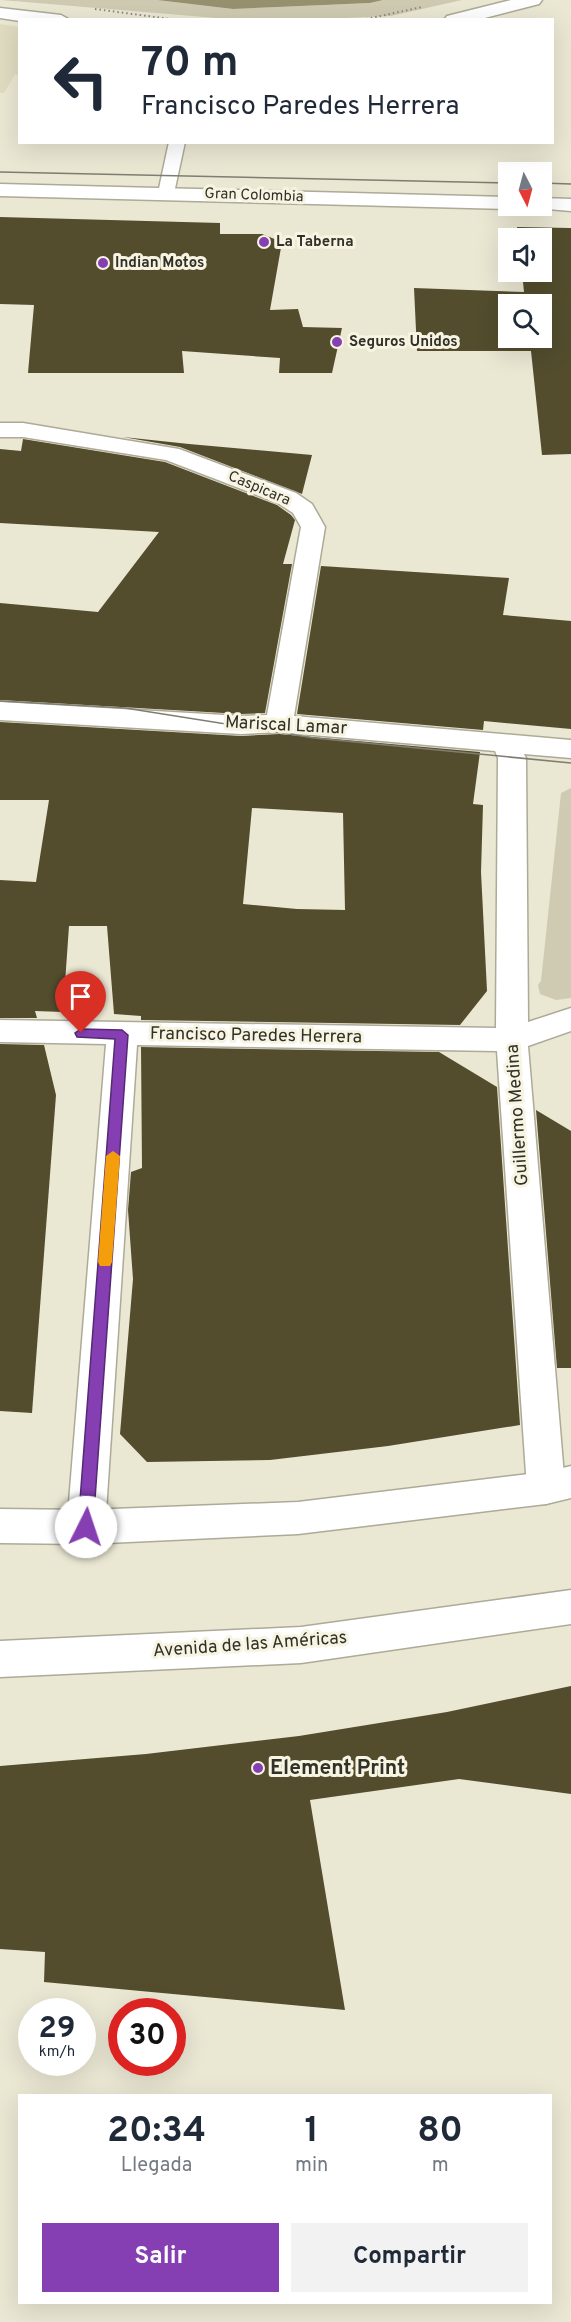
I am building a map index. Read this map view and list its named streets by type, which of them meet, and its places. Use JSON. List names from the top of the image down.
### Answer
{
  "streets": {
    "street": [
      "Gran Colombia",
      "Caspicara",
      "Mariscal Lamar",
      "Francisco Paredes Herrera",
      "Guillermo Medina",
      "Avenida de las Américas"
    ]
  },
  "crossings": [
    ["Caspicara", "Mariscal Lamar"],
    ["Mariscal Lamar", "Guillermo Medina"],
    ["Francisco Paredes Herrera", "Guillermo Medina"]
  ],
  "places": [
    "La Taberna",
    "Indian Motos",
    "Seguros Unidos",
    "Element Print"
  ],
  "north": "bottom",
  "page": {
    "turn": ["70 m", "Francisco Paredes Herrera"],
    "speed": "29 km/h",
    "limit": "30",
    "eta": [
      "20:34",
      "Llegada",
      "1",
      "min",
      "80",
      "m"
    ],
    "buttons": ["Salir", "Compartir"]
  }
}
